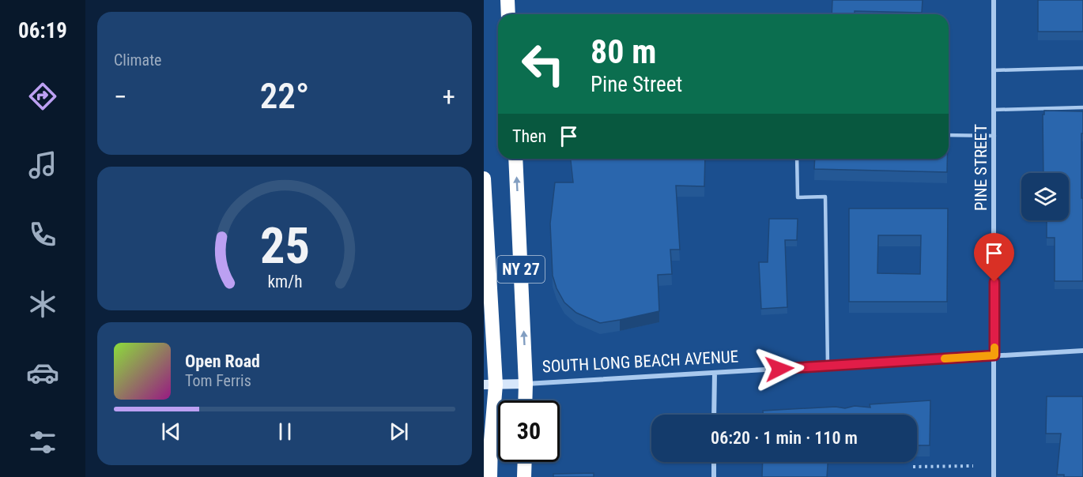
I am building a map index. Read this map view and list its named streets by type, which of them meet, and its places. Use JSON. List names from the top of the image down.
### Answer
{
  "streets": {
    "highway": ["NY 27"],
    "street": ["PINE STREET", "SOUTH LONG BEACH AVENUE"]
  },
  "crossings": [
    ["PINE STREET", "SOUTH LONG BEACH AVENUE"],
    ["NY 27", "SOUTH LONG BEACH AVENUE"]
  ],
  "page": {
    "tabs": "06:19",
    "tile": "Climate",
    "turn": ["80 m", "Pine Street"],
    "heat": ["−", "22°", "+"],
    "then": "Then",
    "song": ["Open Road", "Tom Ferris"],
    "limit": "30",
    "trip": "06:20 · 1 min · 110 m",
    "gauge": ["25", "km/h"]
  }
}
